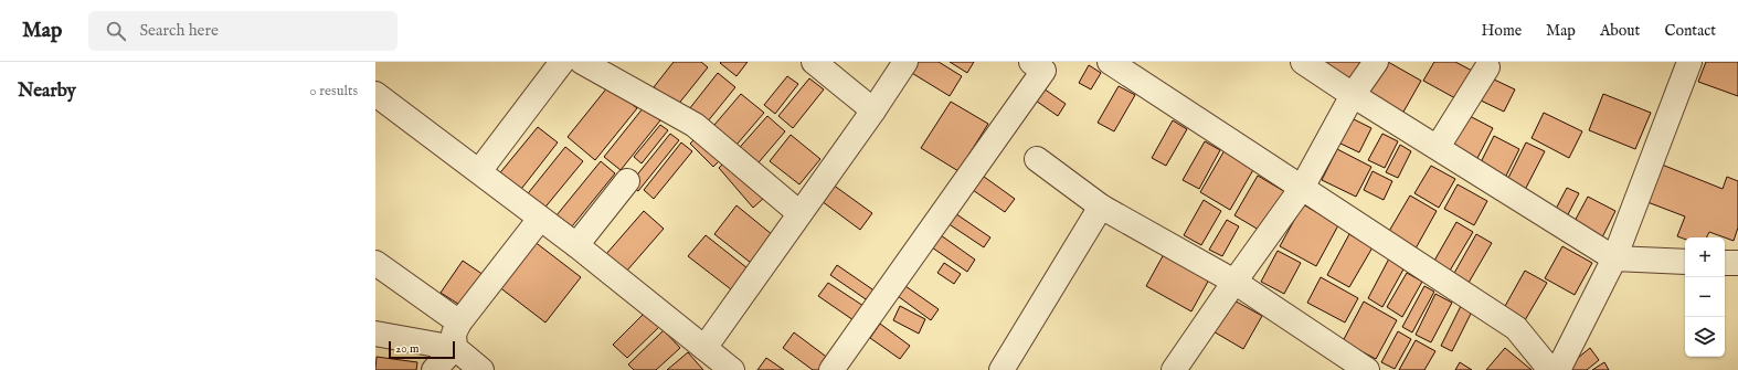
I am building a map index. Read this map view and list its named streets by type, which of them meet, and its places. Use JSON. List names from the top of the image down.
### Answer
{
  "scale_bar": "20 m",
  "page": {
    "header": "Map",
    "search": "Search here",
    "nav": [
      "Home",
      "Map",
      "About",
      "Contact"
    ],
    "heading": ["Nearby", "0 results"],
    "map_buttons": ["+", "−"],
    "scale": "20 m"
  }
}
